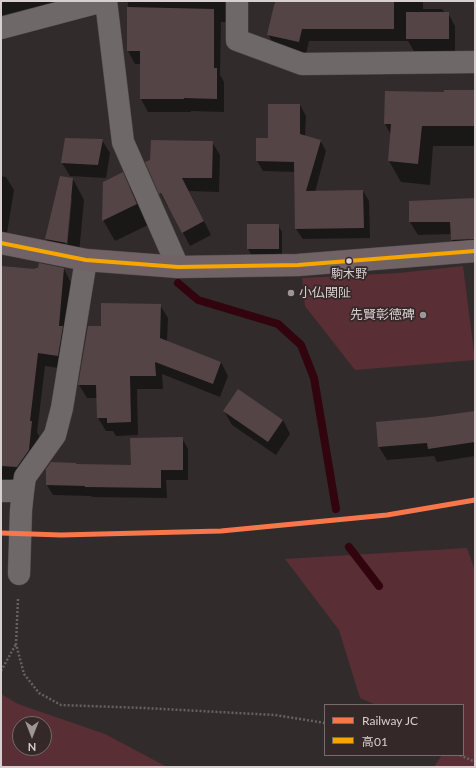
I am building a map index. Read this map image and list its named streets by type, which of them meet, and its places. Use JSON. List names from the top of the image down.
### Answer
{
  "places": ["駒木野", "小仏関阯", "先賢彰徳碑"],
  "lines": ["transit line 高01", "rail line JC"],
  "legend": ["Railway JC", "高01"],
  "north": "bottom"
}
